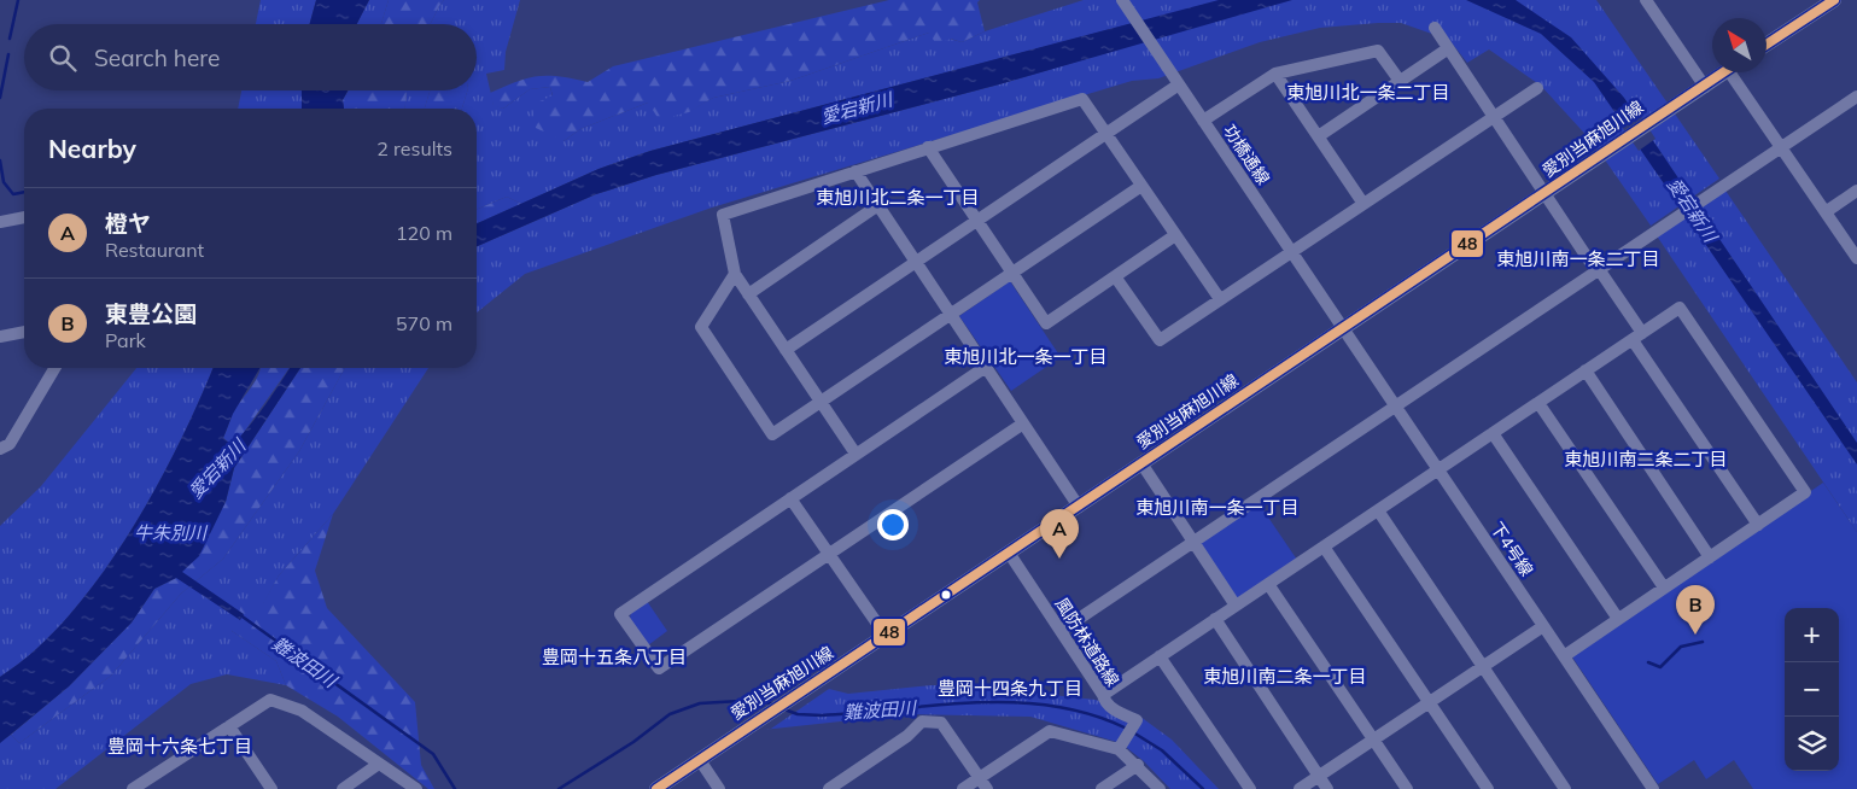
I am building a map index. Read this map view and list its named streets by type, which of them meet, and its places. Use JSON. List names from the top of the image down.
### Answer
{
  "streets": {
    "main road": ["愛別当麻旭川線"],
    "street": ["功橋通線", "下4号線", "風防林道路線"]
  },
  "crossings": [
    ["愛別当麻旭川線", "功橋通線"],
    ["愛別当麻旭川線", "下4号線"],
    ["愛別当麻旭川線", "風防林道路線"],
    ["功橋通線", "下4号線"]
  ],
  "districts": [
    "東旭川北一条二丁目",
    "東旭川北二条一丁目",
    "東旭川南一条二丁目",
    "東旭川北一条一丁目",
    "東旭川南二条二丁目",
    "東旭川南一条一丁目",
    "豊岡十五条八丁目",
    "東旭川南二条一丁目",
    "豊岡十四条九丁目",
    "豊岡十六条七丁目"
  ],
  "water": ["愛宕新川", "牛朱別川", "難波田川"],
  "lines": ["transit line 48"],
  "north": "top left",
  "page": {
    "search": "Search here",
    "heading": ["Nearby", "2 results"],
    "list": [
      {
        "mark": "A",
        "name": "橙ヤ",
        "note": "Restaurant",
        "value": "120 m"
      },
      {
        "mark": "B",
        "name": "東豊公園",
        "note": "Park",
        "value": "570 m"
      }
    ],
    "pins": ["A", "B"],
    "map_buttons": ["+", "−"]
  }
}
